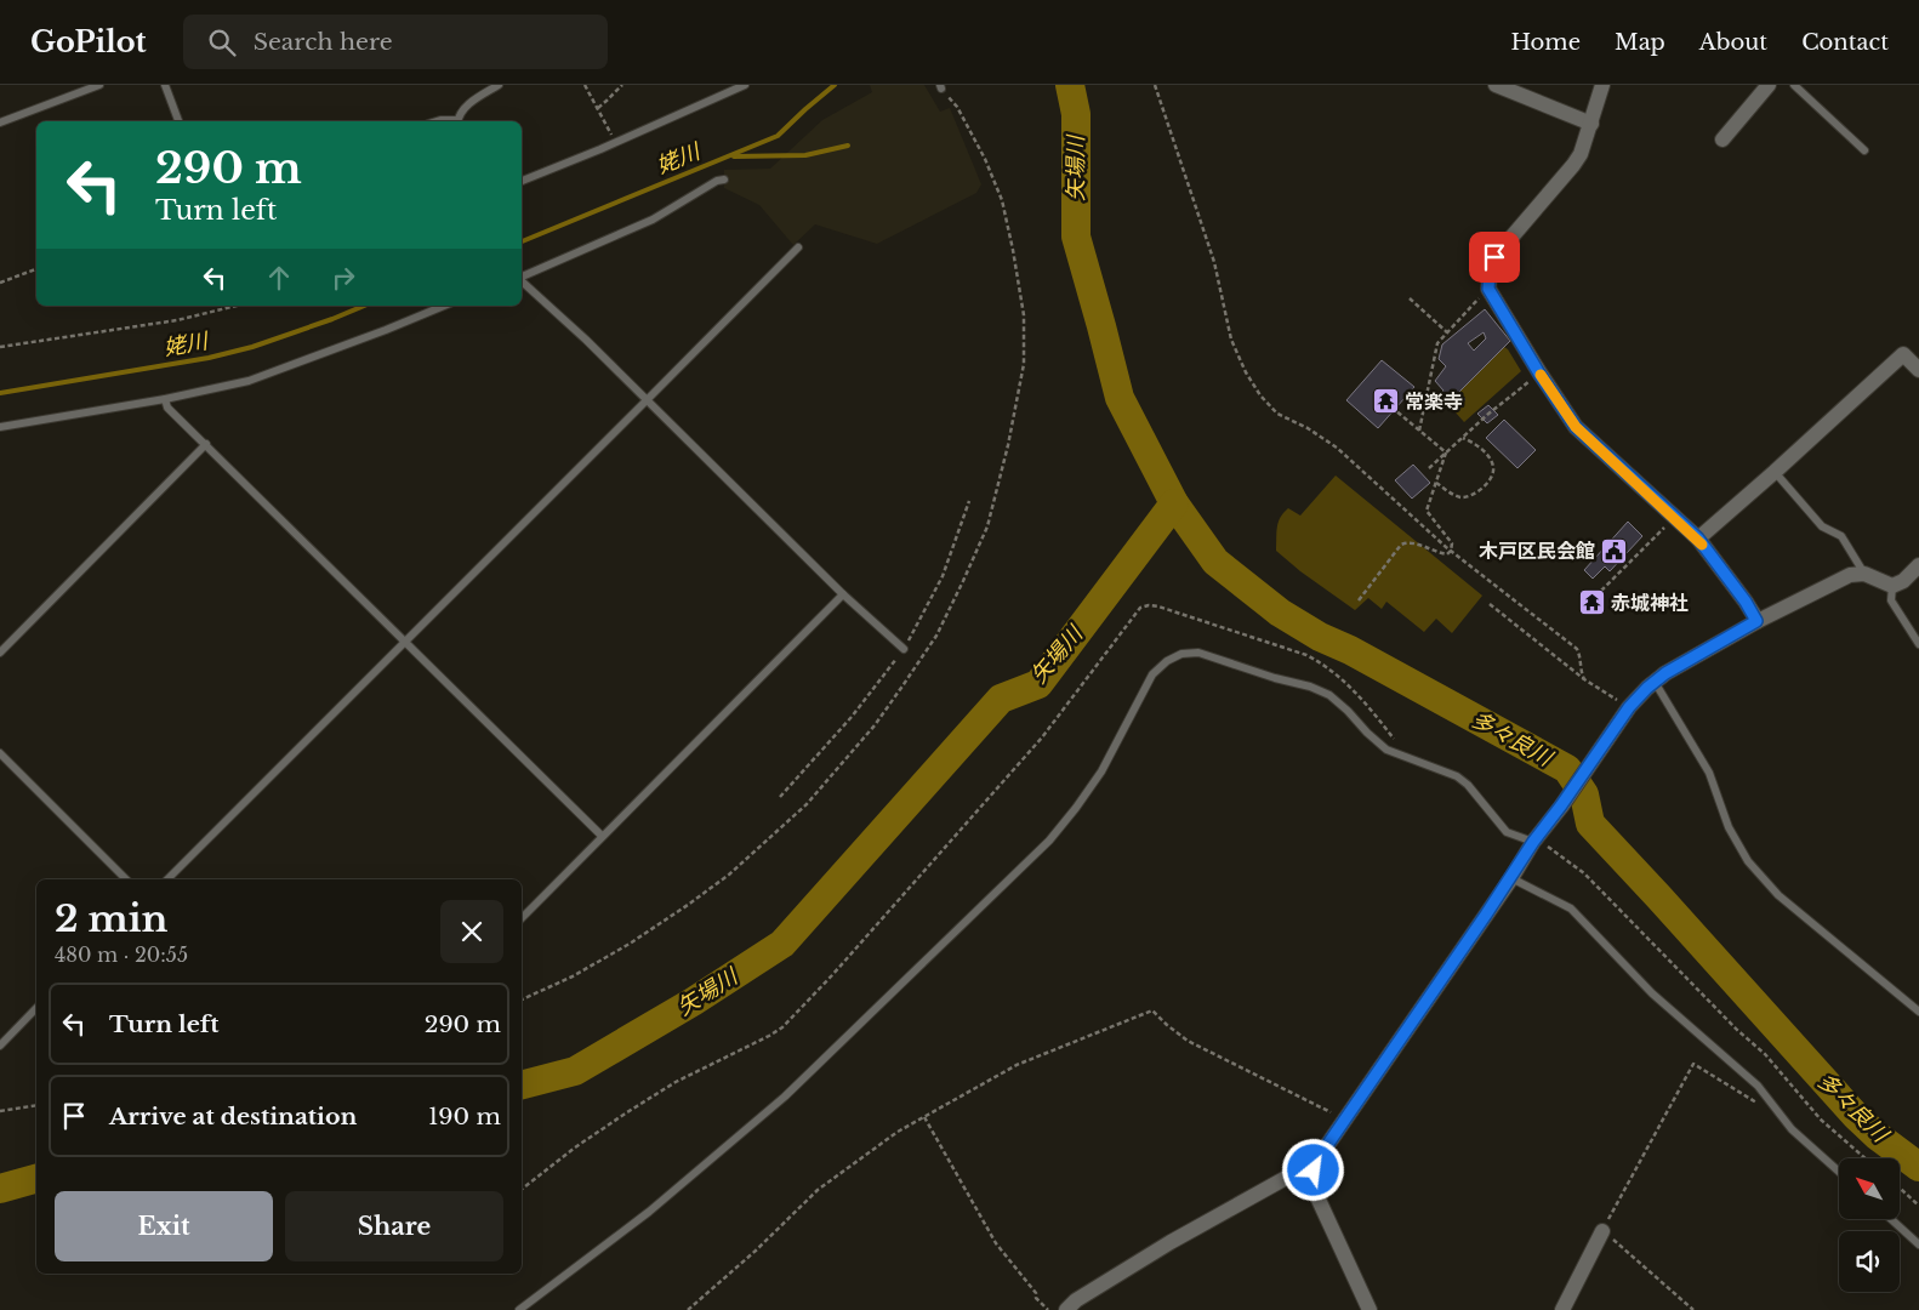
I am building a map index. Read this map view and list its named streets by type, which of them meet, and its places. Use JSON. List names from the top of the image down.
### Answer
{
  "water": ["姥川", "矢場川", "多々良川"],
  "places": {
    "temple": ["常楽寺", "赤城神社"],
    "public building": ["木戸区民会館"]
  },
  "north": "top left",
  "page": {
    "header": "GoPilot",
    "search": "Search here",
    "nav": [
      "Home",
      "Map",
      "About",
      "Contact"
    ],
    "turn": ["290 m", "Turn left"],
    "heading": ["2 min", "480 m · 20:55"],
    "list": [
      {
        "name": "Turn left",
        "value": "290 m"
      },
      {
        "name": "Arrive at destination",
        "value": "190 m"
      }
    ],
    "buttons": ["Exit", "Share"]
  }
}
